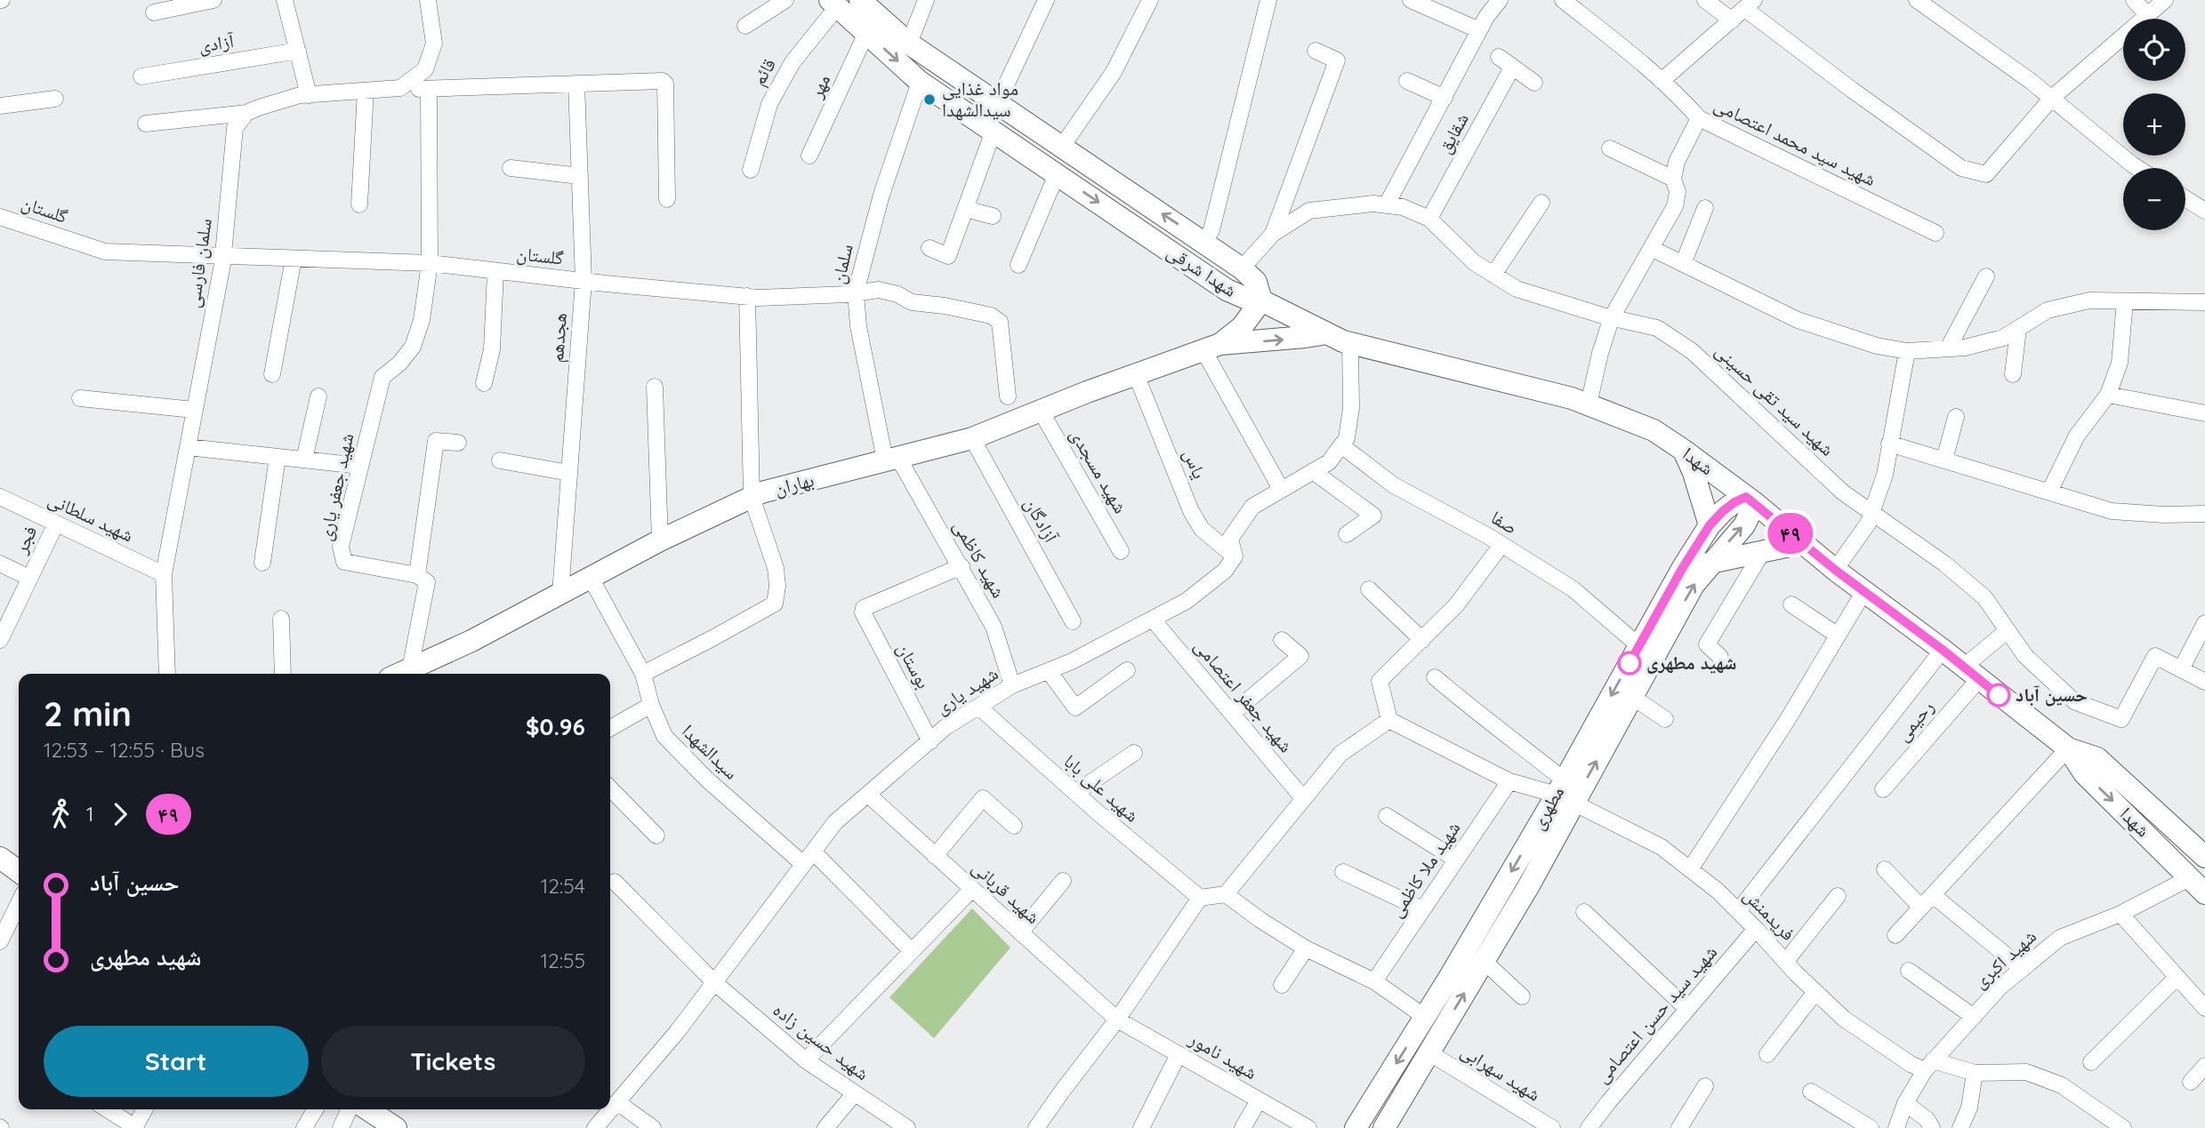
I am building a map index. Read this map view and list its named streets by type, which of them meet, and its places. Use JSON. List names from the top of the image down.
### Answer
{
  "streets": {
    "main road": [
      "شهدا شرقی",
      "شهدا",
      "بهاران",
      "مطهری"
    ],
    "street": [
      "آزادی",
      "قائم",
      "مهر",
      "شقایق",
      "شهید سید محمد اعتصامی",
      "گلستان",
      "سلمان فارسی",
      "سلمان",
      "هجدهم",
      "شهید سید تقی حسینی",
      "یاس",
      "شهید مسجدی",
      "شهید جعفر یاری",
      "شهید سلطانی",
      "آزادگان",
      "صفا",
      "فجر",
      "شهید کاظمی",
      "بوستان",
      "شهید یاری",
      "شهید جعفر اعتصامی",
      "رحیمی",
      "سیدالشهدا",
      "شهید علی بابا",
      "شهید ملا کاظمی",
      "شهید قربانی",
      "فریدمنش",
      "شهید اکبری",
      "شهید سید حسن اعتصامی",
      "شهید حسین زاده",
      "شهید نامور",
      "شهید سهرابی"
    ]
  },
  "crossings": [
    ["قائم", "شهدا شرقی"],
    ["مهر", "شهدا شرقی"],
    ["شقایق", "شهید سید تقی حسینی"],
    ["گلستان", "سلمان فارسی"],
    ["گلستان", "سلمان"],
    ["گلستان", "هجدهم"],
    ["گلستان", "شهید جعفر یاری"],
    ["سلمان فارسی", "شهید سلطانی"],
    ["سلمان", "شهدا شرقی"],
    ["سلمان", "بهاران"],
    ["سلمان", "شهید کاظمی"],
    ["شهدا شرقی", "شهید سید تقی حسینی"],
    ["شهدا شرقی", "شهدا"],
    ["هجدهم", "بهاران"],
    ["شهید سید تقی حسینی", "رحیمی"],
    ["شهدا", "رحیمی"],
    ["شهدا", "مطهری"],
    ["شهدا", "شهید اکبری"],
    ["یاس", "بهاران"],
    ["یاس", "شهید یاری"],
    ["شهید مسجدی", "بهاران"],
    ["بهاران", "آزادگان"],
    ["بهاران", "شهید کاظمی"],
    ["بهاران", "سیدالشهدا"],
    ["شهید سلطانی", "فجر"],
    ["صفا", "مطهری"],
    ["شهید کاظمی", "بوستان"],
    ["شهید کاظمی", "شهید یاری"],
    ["بوستان", "شهید یاری"],
    ["شهید یاری", "شهید جعفر اعتصامی"],
    ["شهید یاری", "سیدالشهدا"],
    ["شهید یاری", "شهید علی بابا"],
    ["شهید یاری", "شهید قربانی"],
    ["شهید یاری", "شهید حسین زاده"],
    ["مطهری", "فریدمنش"],
    ["مطهری", "شهید سهرابی"],
    ["شهید قربانی", "شهید نامور"],
    ["فریدمنش", "شهید اکبری"],
    ["فریدمنش", "شهید سید حسن اعتصامی"]
  ],
  "places": ["مواد غذایی سیدالشهدا", "شهید مطهری", "حسین آباد"],
  "lines": ["bus line ۴۹"],
  "page": {
    "on_map": "۴۹",
    "map_buttons": ["+", "−"],
    "heading": ["2 min", "12:53 – 12:55 · Bus", "$0.96"],
    "legs": ["1", "۴۹"],
    "list": [
      {
        "name": "حسین آباد",
        "value": "12:54"
      },
      {
        "name": "شهید مطهری",
        "value": "12:55"
      }
    ],
    "buttons": ["Start", "Tickets"]
  }
}
